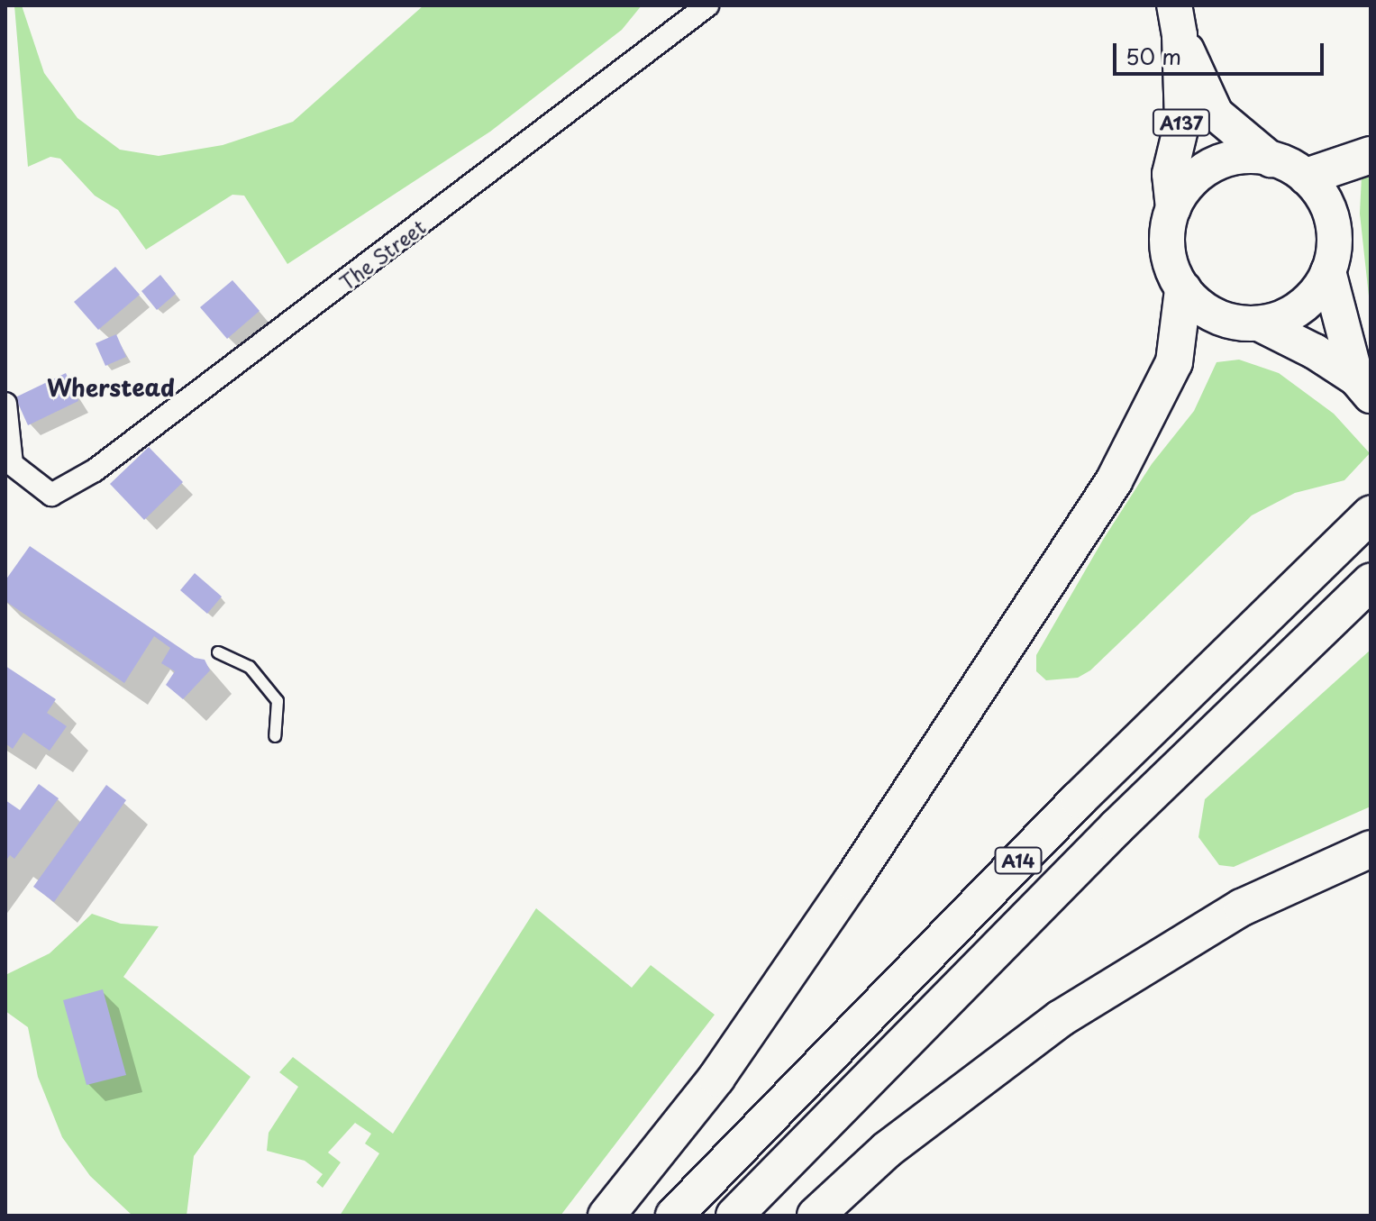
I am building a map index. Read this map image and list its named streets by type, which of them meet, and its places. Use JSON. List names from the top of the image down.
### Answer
{
  "streets": {
    "highway": ["A14"],
    "main road": ["A137"],
    "street": ["The Street"]
  },
  "districts": ["Wherstead"],
  "scale_bar": "50 m"
}
